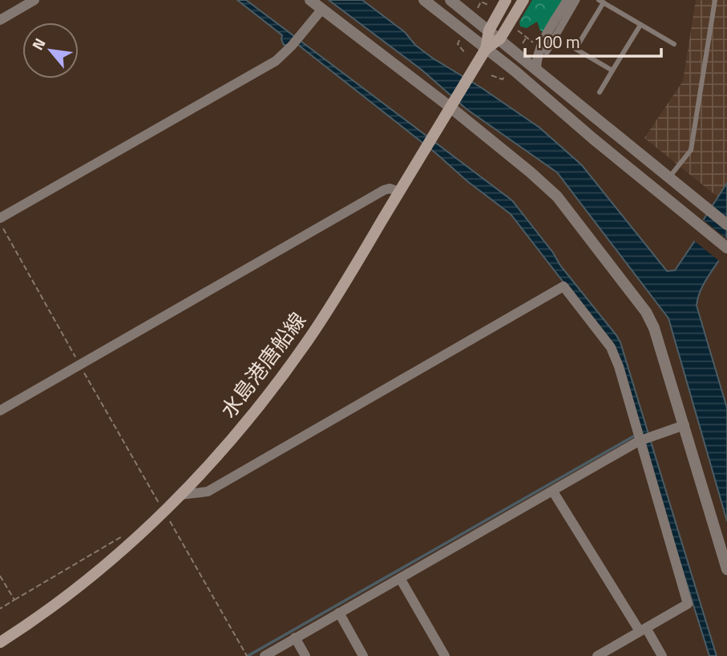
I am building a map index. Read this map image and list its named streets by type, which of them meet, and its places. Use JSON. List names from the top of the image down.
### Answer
{
  "streets": {
    "main road": ["水島港唐船線"]
  },
  "scale_bar": "100 m",
  "north": "top left"
}
